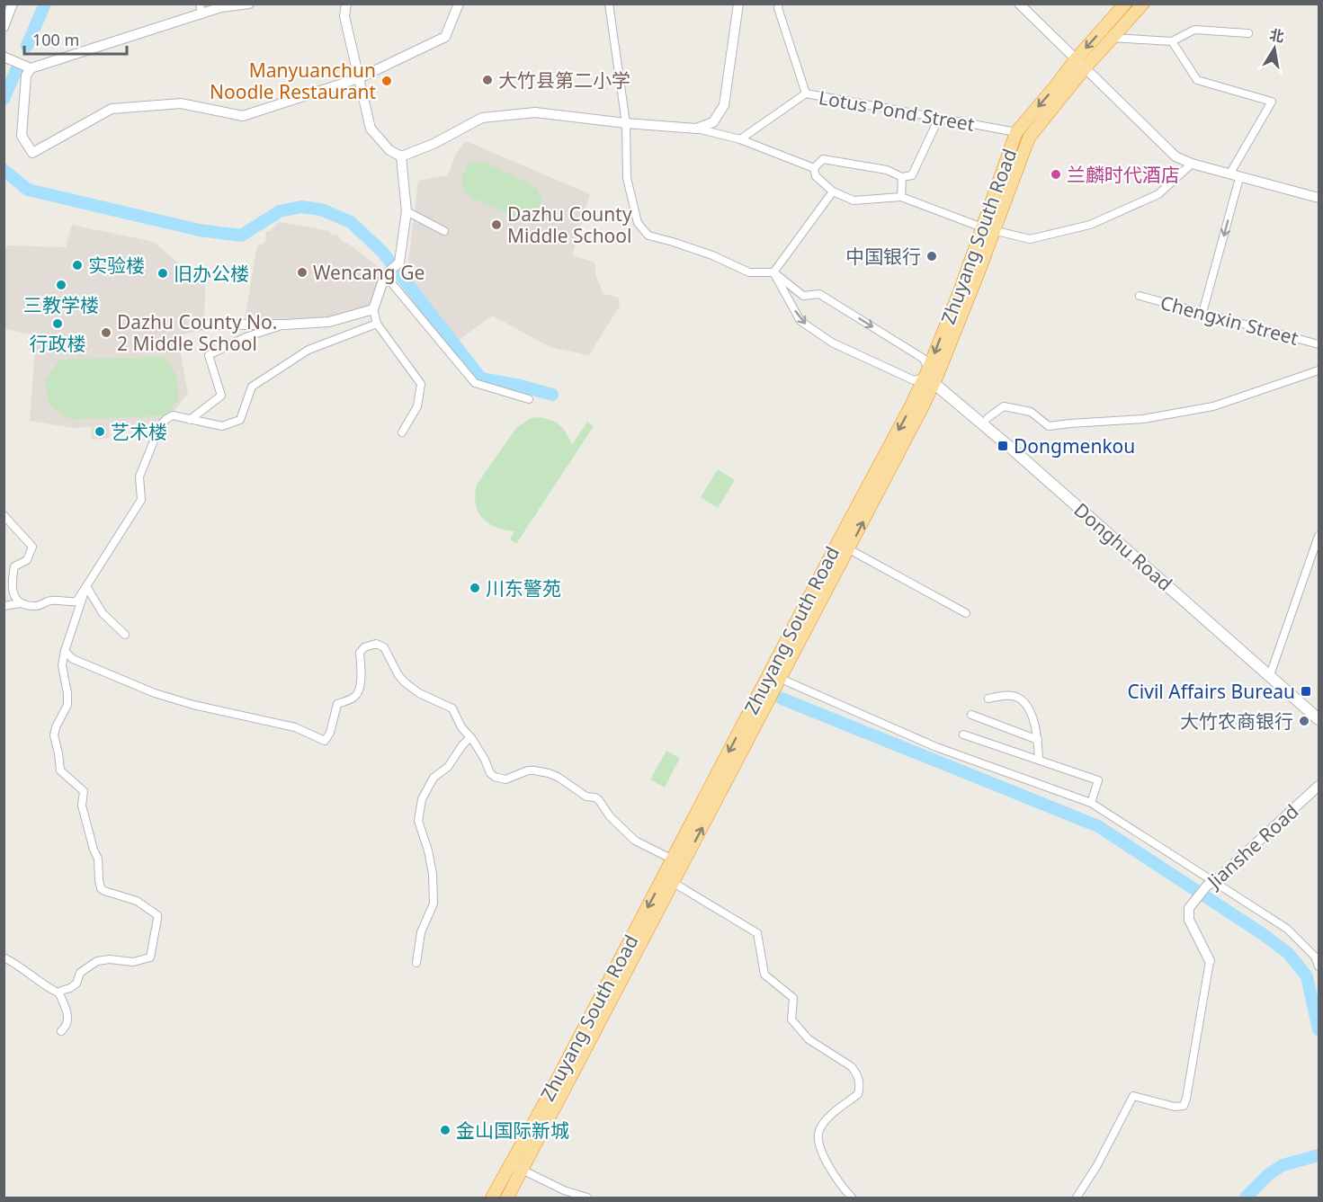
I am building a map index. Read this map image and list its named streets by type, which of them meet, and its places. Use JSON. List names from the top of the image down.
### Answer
{
  "streets": {
    "highway": ["Zhuyang South Road"],
    "main road": ["Donghu Road"],
    "street": ["Lotus Pond Street", "Chengxin Street", "Jianshe Road"]
  },
  "crossings": [
    ["Lotus Pond Street", "Zhuyang South Road"],
    ["Zhuyang South Road", "Donghu Road"]
  ],
  "places": {
    "other": [
      "大竹县第二小学",
      "Manyuanchun Noodle Restaurant",
      "兰麟时代酒店",
      "Dazhu County Middle School",
      "中国银行",
      "实验楼",
      "Wencang Ge",
      "旧办公楼",
      "三教学楼",
      "行政楼",
      "Dazhu County No. 2 Middle School",
      "艺术楼",
      "川东警苑",
      "大竹农商银行",
      "金山国际新城"
    ],
    "transit": ["Dongmenkou", "Civil Affairs Bureau"]
  },
  "scale_bar": "100 m",
  "north": "top"
}
